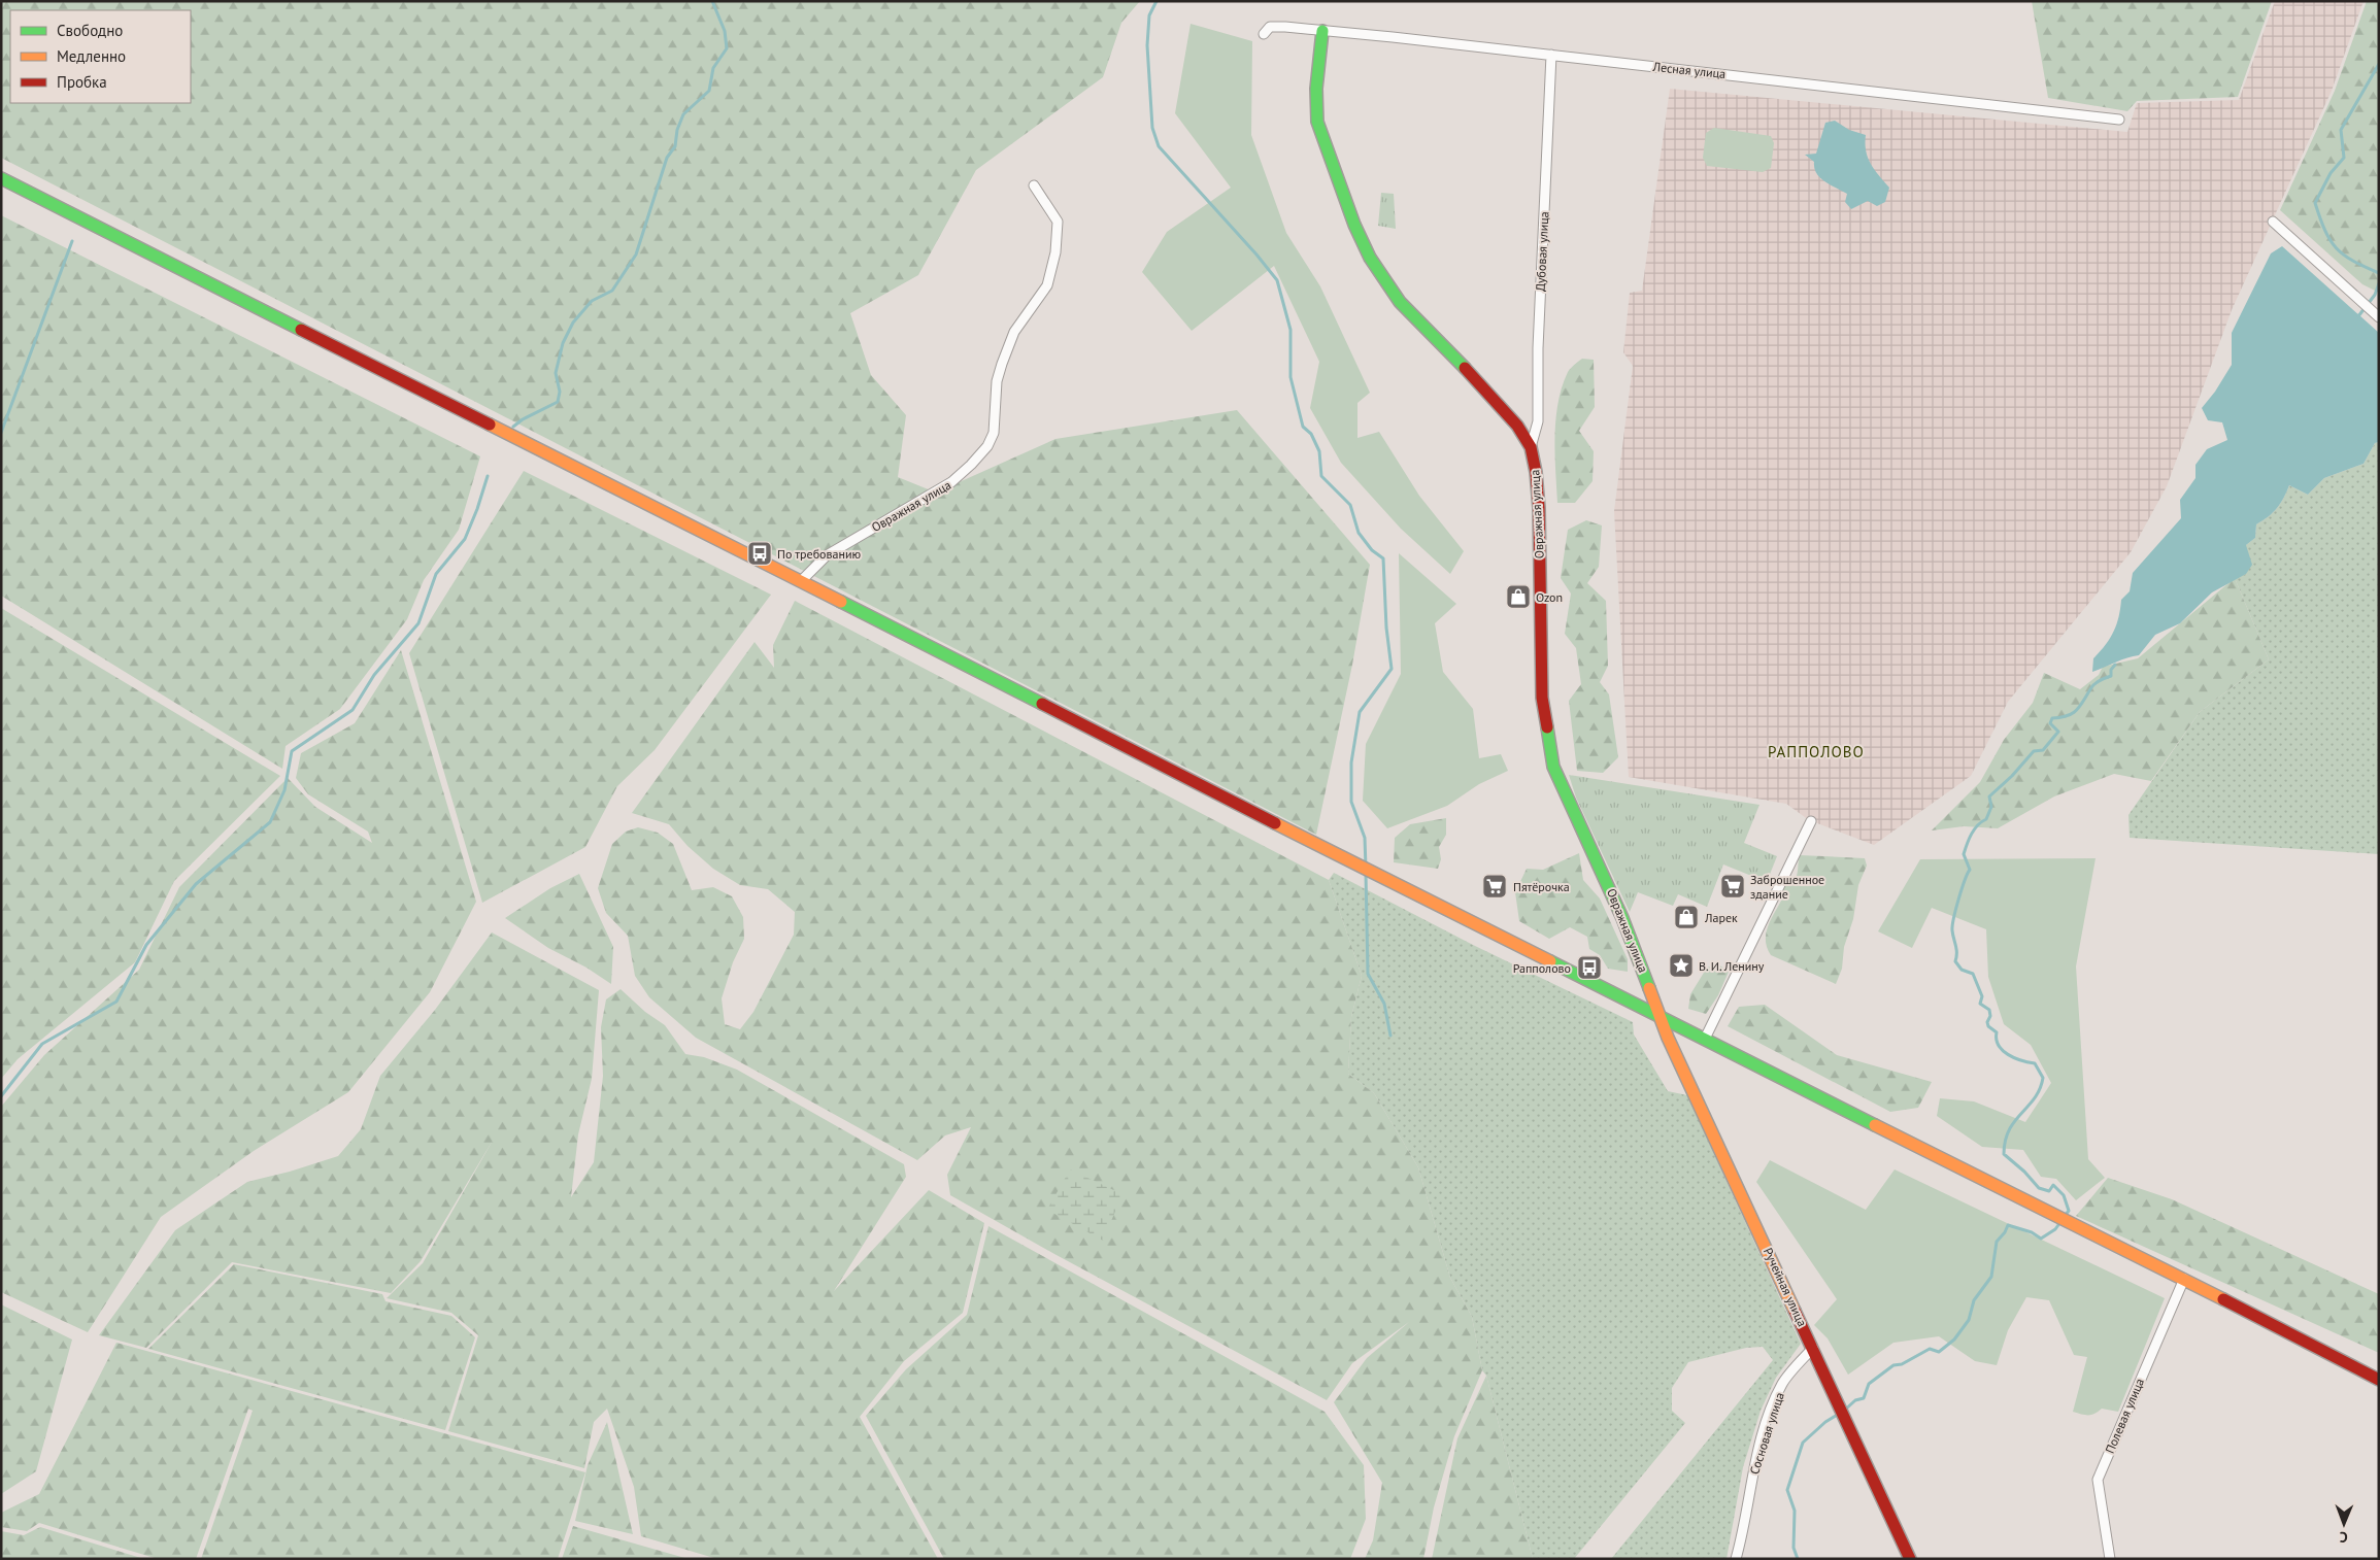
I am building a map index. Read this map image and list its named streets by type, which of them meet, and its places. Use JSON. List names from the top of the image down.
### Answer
{
  "streets": {
    "main road": ["Овражная улица", "Ручейная улица"],
    "street": [
      "Лесная улица",
      "Дубовая улица",
      "Полевая улица",
      "Сосновая улица"
    ]
  },
  "crossings": [
    ["Лесная улица", "Дубовая улица"],
    ["Лесная улица", "Овражная улица"],
    ["Дубовая улица", "Овражная улица"],
    ["Овражная улица", "Ручейная улица"],
    ["Ручейная улица", "Сосновая улица"]
  ],
  "districts": ["РАППОЛОВО"],
  "places": {
    "bus stop": ["По требованию", "Рапполово"],
    "shop": ["Ozon", "Ларек"],
    "supermarket": ["Пятёрочка", "Заброшенное здание"],
    "place": ["В. И. Ленину"]
  },
  "legend": ["Свободно", "Медленно", "Пробка"],
  "north": "bottom"
}
